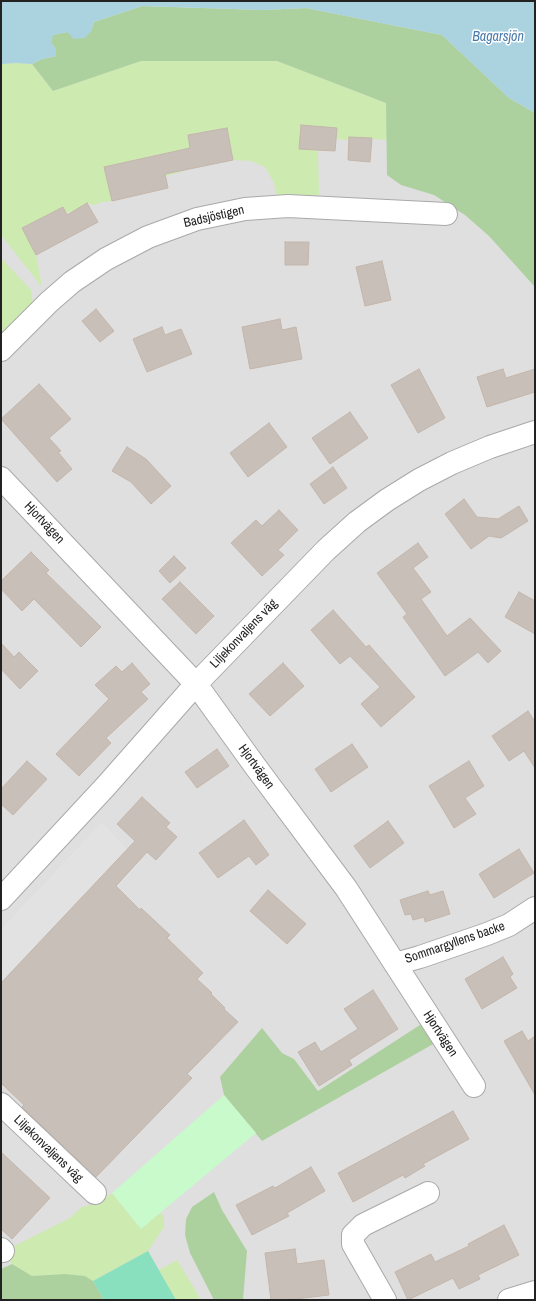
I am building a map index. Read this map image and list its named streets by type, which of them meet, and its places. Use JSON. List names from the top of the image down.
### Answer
{
  "streets": {
    "street": [
      "Badsjöstigen",
      "Hjortvägen",
      "Liljekonvaljens väg",
      "Sommargyllens backe"
    ]
  },
  "crossings": [
    ["Hjortvägen", "Liljekonvaljens väg"],
    ["Hjortvägen", "Sommargyllens backe"]
  ],
  "water": ["Bagarsjön"]
}
